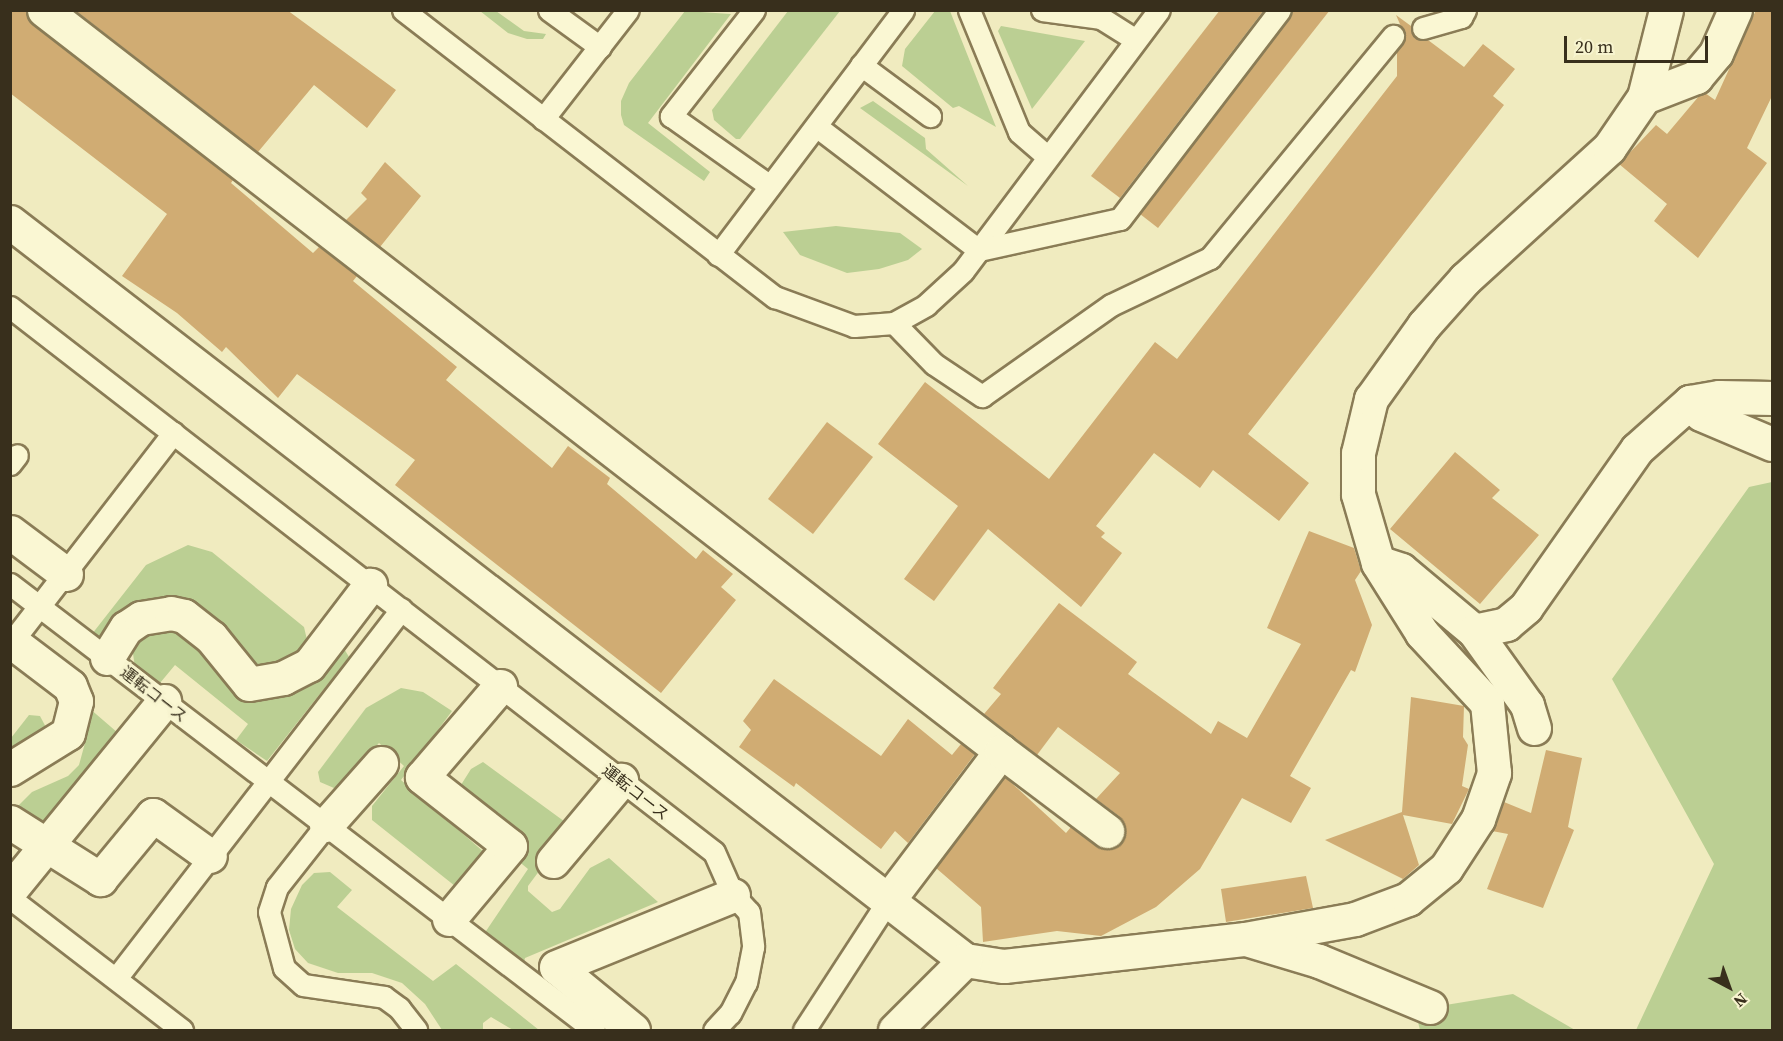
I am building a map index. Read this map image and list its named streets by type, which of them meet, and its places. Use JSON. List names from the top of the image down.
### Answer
{
  "streets": {
    "lane": ["運転コース"]
  },
  "scale_bar": "20 m",
  "north": "bottom right"
}
